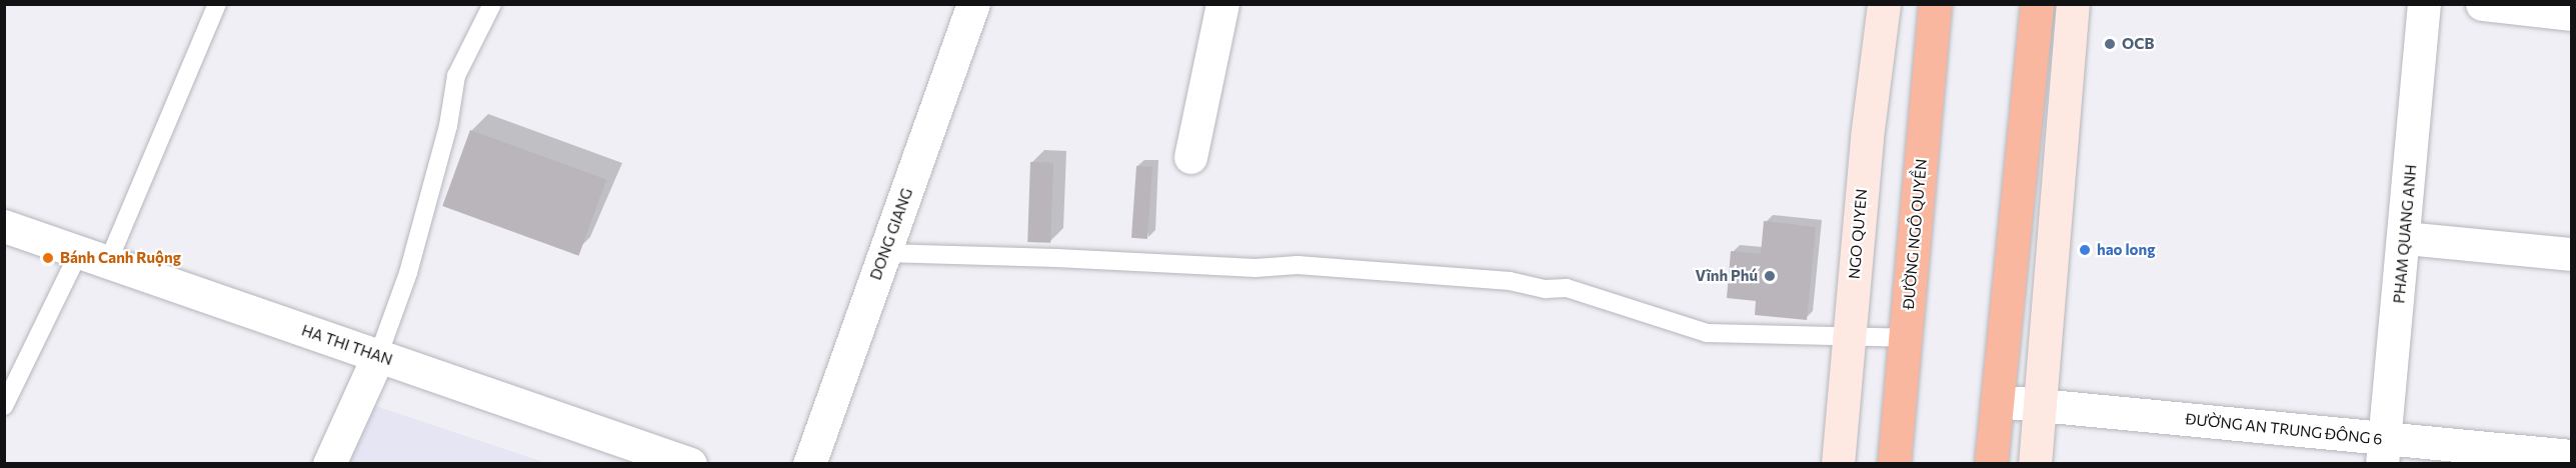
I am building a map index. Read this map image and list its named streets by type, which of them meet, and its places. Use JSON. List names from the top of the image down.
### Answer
{
  "streets": {
    "highway": ["ĐƯỜNG NGÔ QUYỀN"],
    "street": [
      "DONG GIANG",
      "NGO QUYEN",
      "PHAM QUANG ANH",
      "HA THI THAN",
      "ĐƯỜNG AN TRUNG ĐÔNG 6"
    ]
  },
  "crossings": [
    ["PHAM QUANG ANH", "ĐƯỜNG AN TRUNG ĐÔNG 6"]
  ],
  "places": [
    "OCB",
    "hao long",
    "Bánh Canh Ruộng",
    "Vĩnh Phú"
  ]
}
